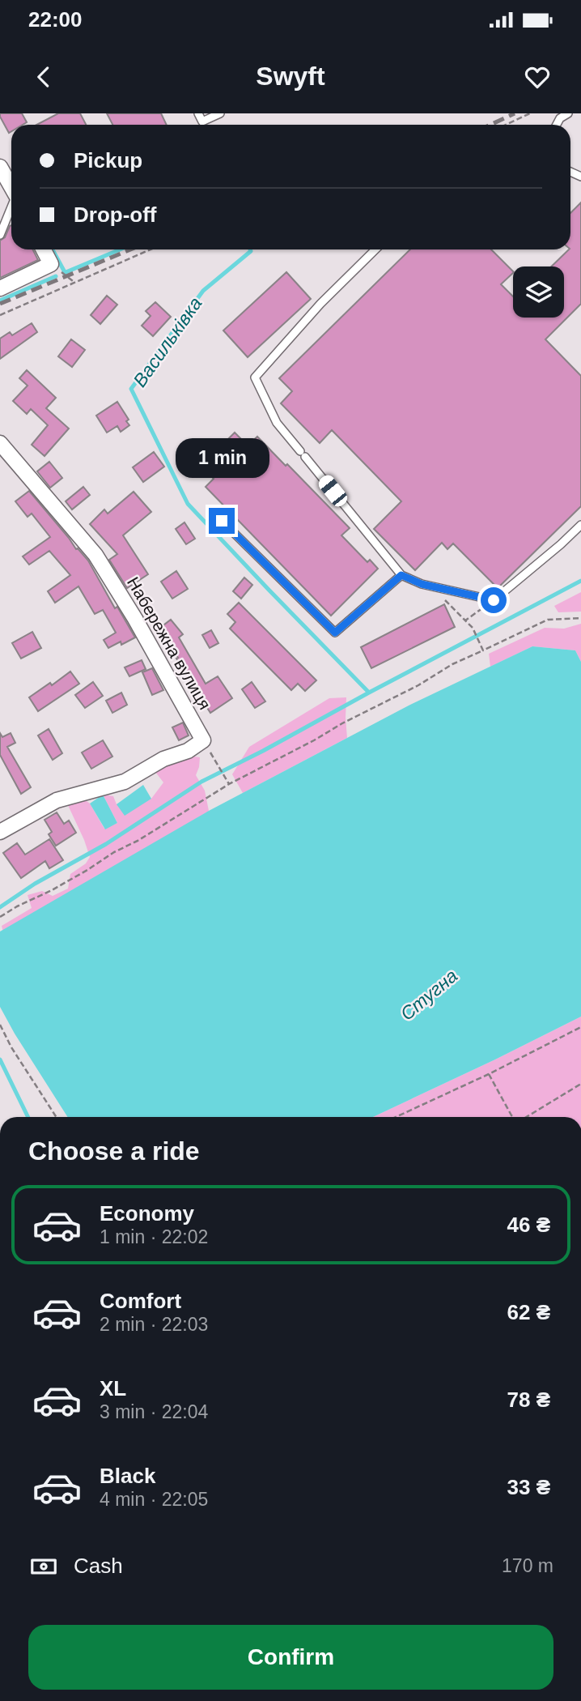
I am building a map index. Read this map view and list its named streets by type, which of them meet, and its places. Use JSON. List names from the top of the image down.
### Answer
{
  "streets": {
    "street": ["Набережна вулиця"]
  },
  "water": ["Васильківка", "Стугна"],
  "page": {
    "status": "22:00",
    "header": "Swyft",
    "banner": ["Pickup", "Drop-off"],
    "bubble": "1 min",
    "heading": "Choose a ride",
    "list": [
      {
        "name": "Economy",
        "note": "1 min · 22:02",
        "value": "46 ₴"
      },
      {
        "name": "Comfort",
        "note": "2 min · 22:03",
        "value": "62 ₴"
      },
      {
        "name": "XL",
        "note": "3 min · 22:04",
        "value": "78 ₴"
      },
      {
        "name": "Black",
        "note": "4 min · 22:05",
        "value": "33 ₴"
      }
    ],
    "pay": ["Cash", "170 m"],
    "buttons": "Confirm"
  }
}
